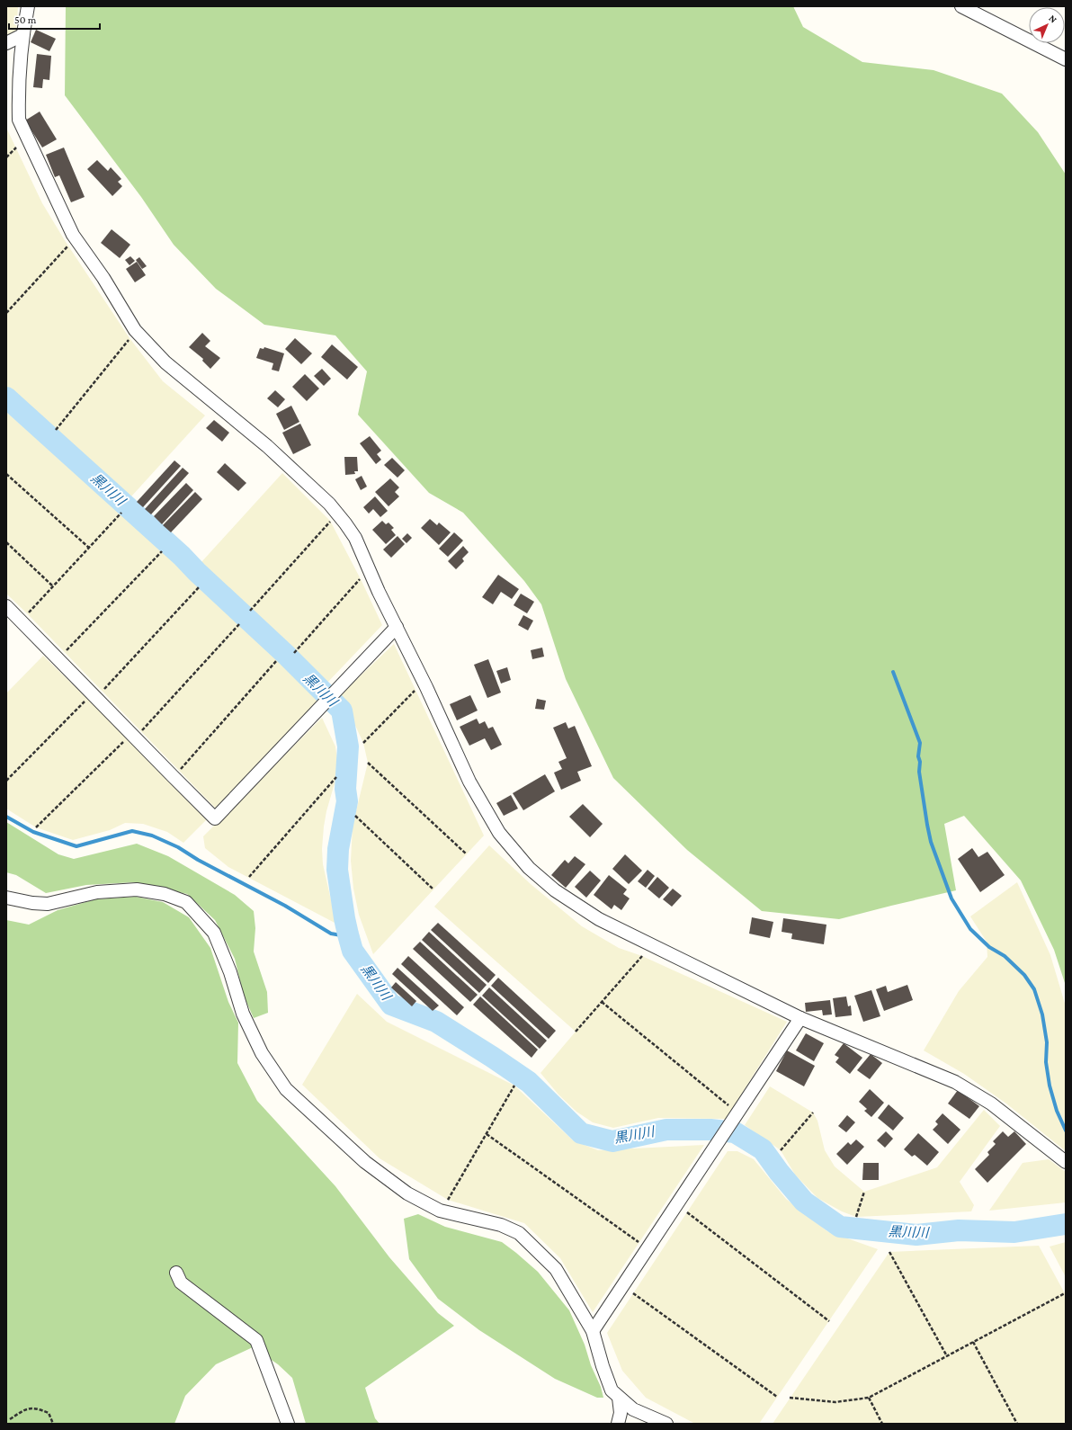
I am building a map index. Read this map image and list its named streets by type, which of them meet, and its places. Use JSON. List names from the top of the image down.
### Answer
{
  "water": ["黒川川"],
  "scale_bar": "50 m",
  "north": "top right"
}
